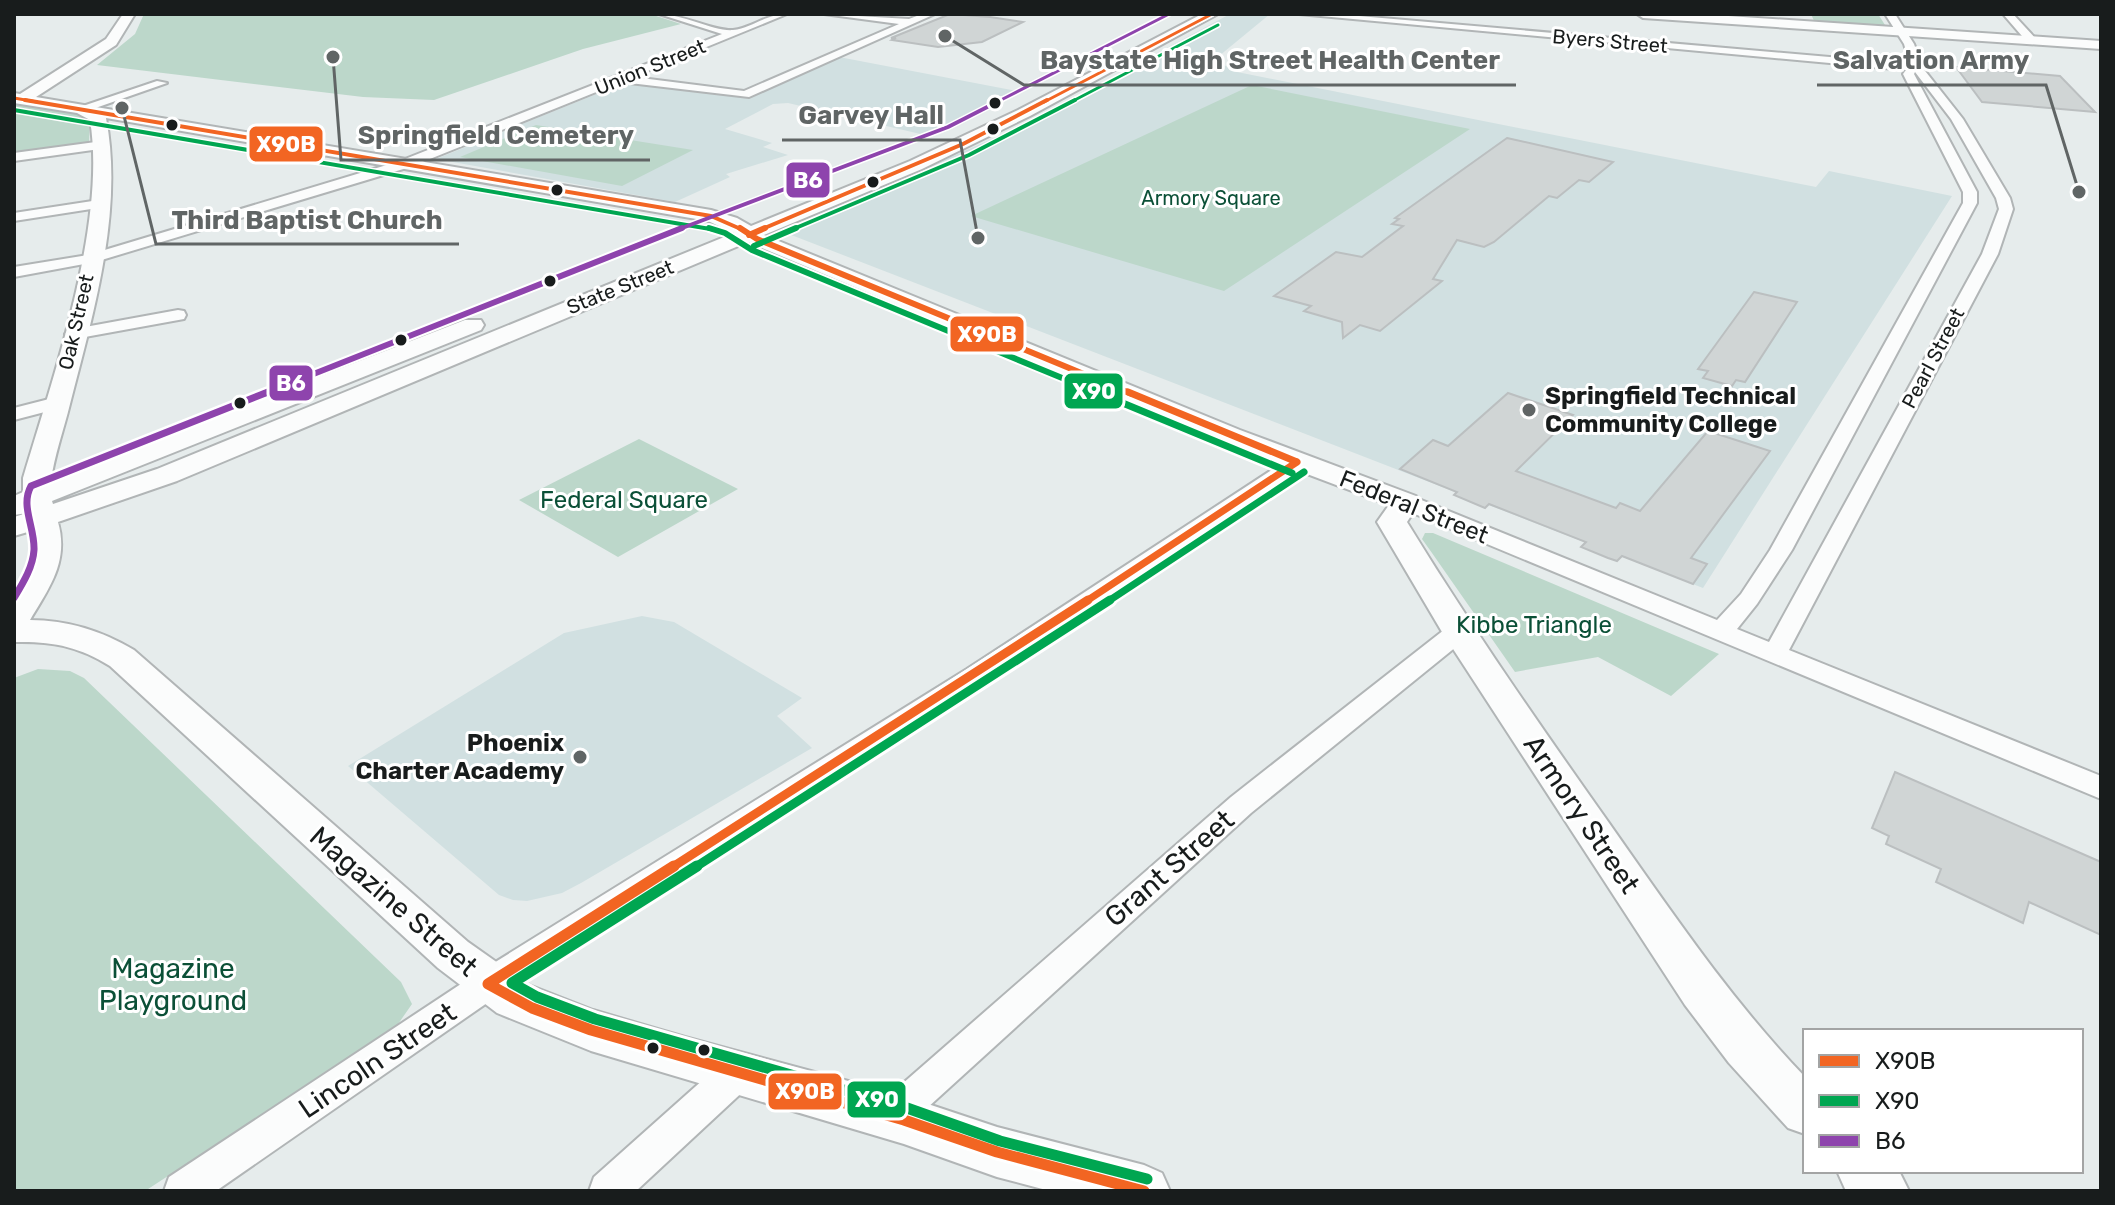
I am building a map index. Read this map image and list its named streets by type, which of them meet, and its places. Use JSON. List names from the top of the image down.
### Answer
{
  "streets": {
    "main road": [
      "State Street",
      "Oak Street",
      "Federal Street",
      "Armory Street",
      "Magazine Street"
    ],
    "street": [
      "Byers Street",
      "Union Street",
      "Pearl Street",
      "Grant Street",
      "Lincoln Street"
    ]
  },
  "crossings": [
    ["Byers Street", "Pearl Street"],
    ["Union Street", "Oak Street"],
    ["Union Street", "Federal Street"],
    ["State Street", "Oak Street"],
    ["State Street", "Federal Street"],
    ["Oak Street", "Federal Street"],
    ["Pearl Street", "Federal Street"],
    ["Federal Street", "Armory Street"],
    ["Federal Street", "Lincoln Street"],
    ["Armory Street", "Grant Street"],
    ["Grant Street", "Magazine Street"],
    ["Magazine Street", "Lincoln Street"]
  ],
  "parks": [
    "Armory Square",
    "Federal Square",
    "Kibbe Triangle",
    "Magazine Playground"
  ],
  "places": [
    "Baystate High Street Health Center",
    "Springfield Cemetery",
    "Third Baptist Church",
    "Salvation Army",
    "Garvey Hall",
    "Springfield Technical Community College",
    "Phoenix Charter Academy"
  ],
  "lines": ["transit line X90B", "transit line B6", "transit line X90"],
  "legend": ["X90B", "X90", "B6"]
}
